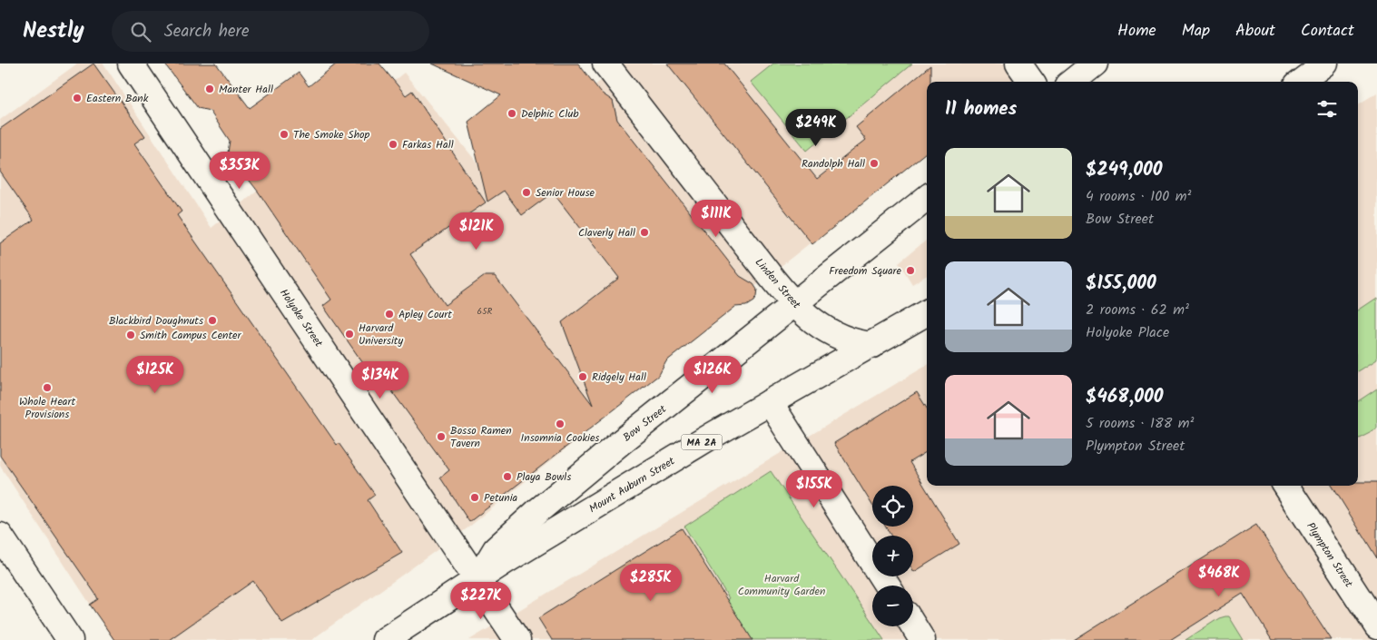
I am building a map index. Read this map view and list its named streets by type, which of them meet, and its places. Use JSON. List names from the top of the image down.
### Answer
{
  "streets": {
    "street": [
      "Linden Street",
      "Holyoke Street",
      "Bow Street",
      "MA 2A",
      "Mount Auburn Street",
      "Plympton Street"
    ]
  },
  "crossings": [
    ["Linden Street", "Bow Street"],
    ["Linden Street", "Mount Auburn Street"],
    ["Holyoke Street", "Bow Street"],
    ["Holyoke Street", "Mount Auburn Street"],
    ["Bow Street", "Mount Auburn Street"]
  ],
  "parks": ["Harvard Community Garden"],
  "places": [
    "Manter Hall",
    "Eastern Bank",
    "Delphic Club",
    "The Smoke Shop",
    "Farkas Hall",
    "Randolph Hall",
    "Senior House",
    "Claverly Hall",
    "Freedom Square",
    "Apley Court",
    "Blackbird Doughnuts",
    "Harvard University",
    "Smith Campus Center",
    "Ridgely Hall",
    "Whole Heart Provisions",
    "Insomnia Cookies",
    "Bosso Ramen Tavern",
    "Playa Bowls",
    "Petunia"
  ],
  "house_numbers": ["65R"],
  "page": {
    "header": "Nestly",
    "search": "Search here",
    "nav": [
      "Home",
      "Map",
      "About",
      "Contact"
    ],
    "heading": "11 homes",
    "price": [
      "$249K",
      "$353K",
      "$111K",
      "$121K",
      "$125K",
      "$126K",
      "$134K",
      "$155K",
      "$468K",
      "$285K",
      "$227K"
    ],
    "list": [
      {
        "name": "$249,000",
        "note": "4 rooms · 100 m² · Bow Street"
      },
      {
        "name": "$155,000",
        "note": "2 rooms · 62 m² · Holyoke Place"
      },
      {
        "name": "$468,000",
        "note": "5 rooms · 188 m² · Plympton Street"
      }
    ],
    "map_buttons": ["+", "−"]
  }
}
